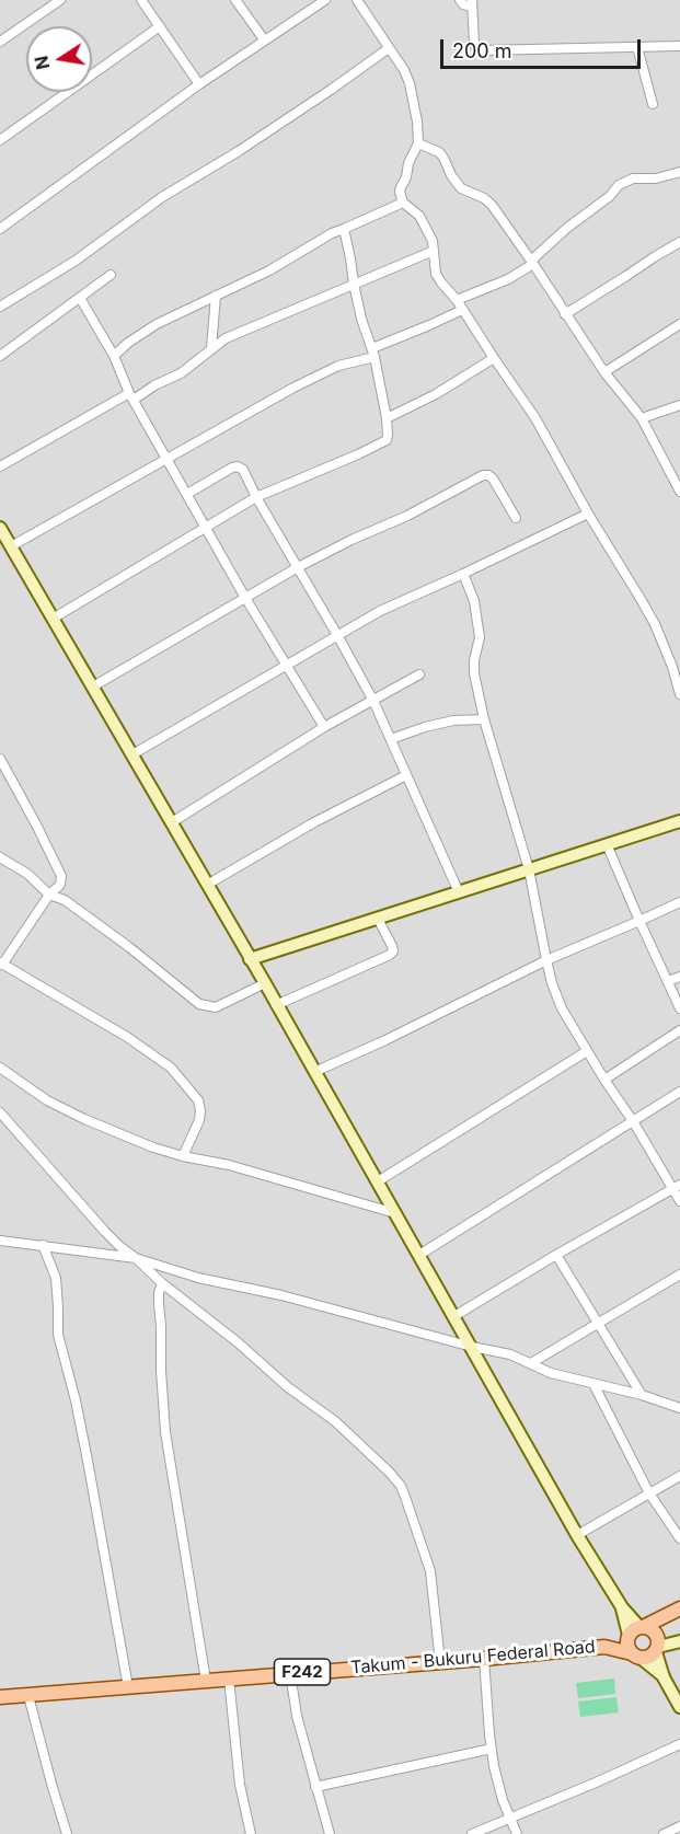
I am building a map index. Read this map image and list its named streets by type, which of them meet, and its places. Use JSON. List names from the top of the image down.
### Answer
{
  "streets": {
    "main road": ["Takum - Bukuru Federal Road", "F242"]
  },
  "crossings": [
    ["Takum - Bukuru Federal Road", "F242"]
  ],
  "scale_bar": "200 m",
  "north": "left"
}
